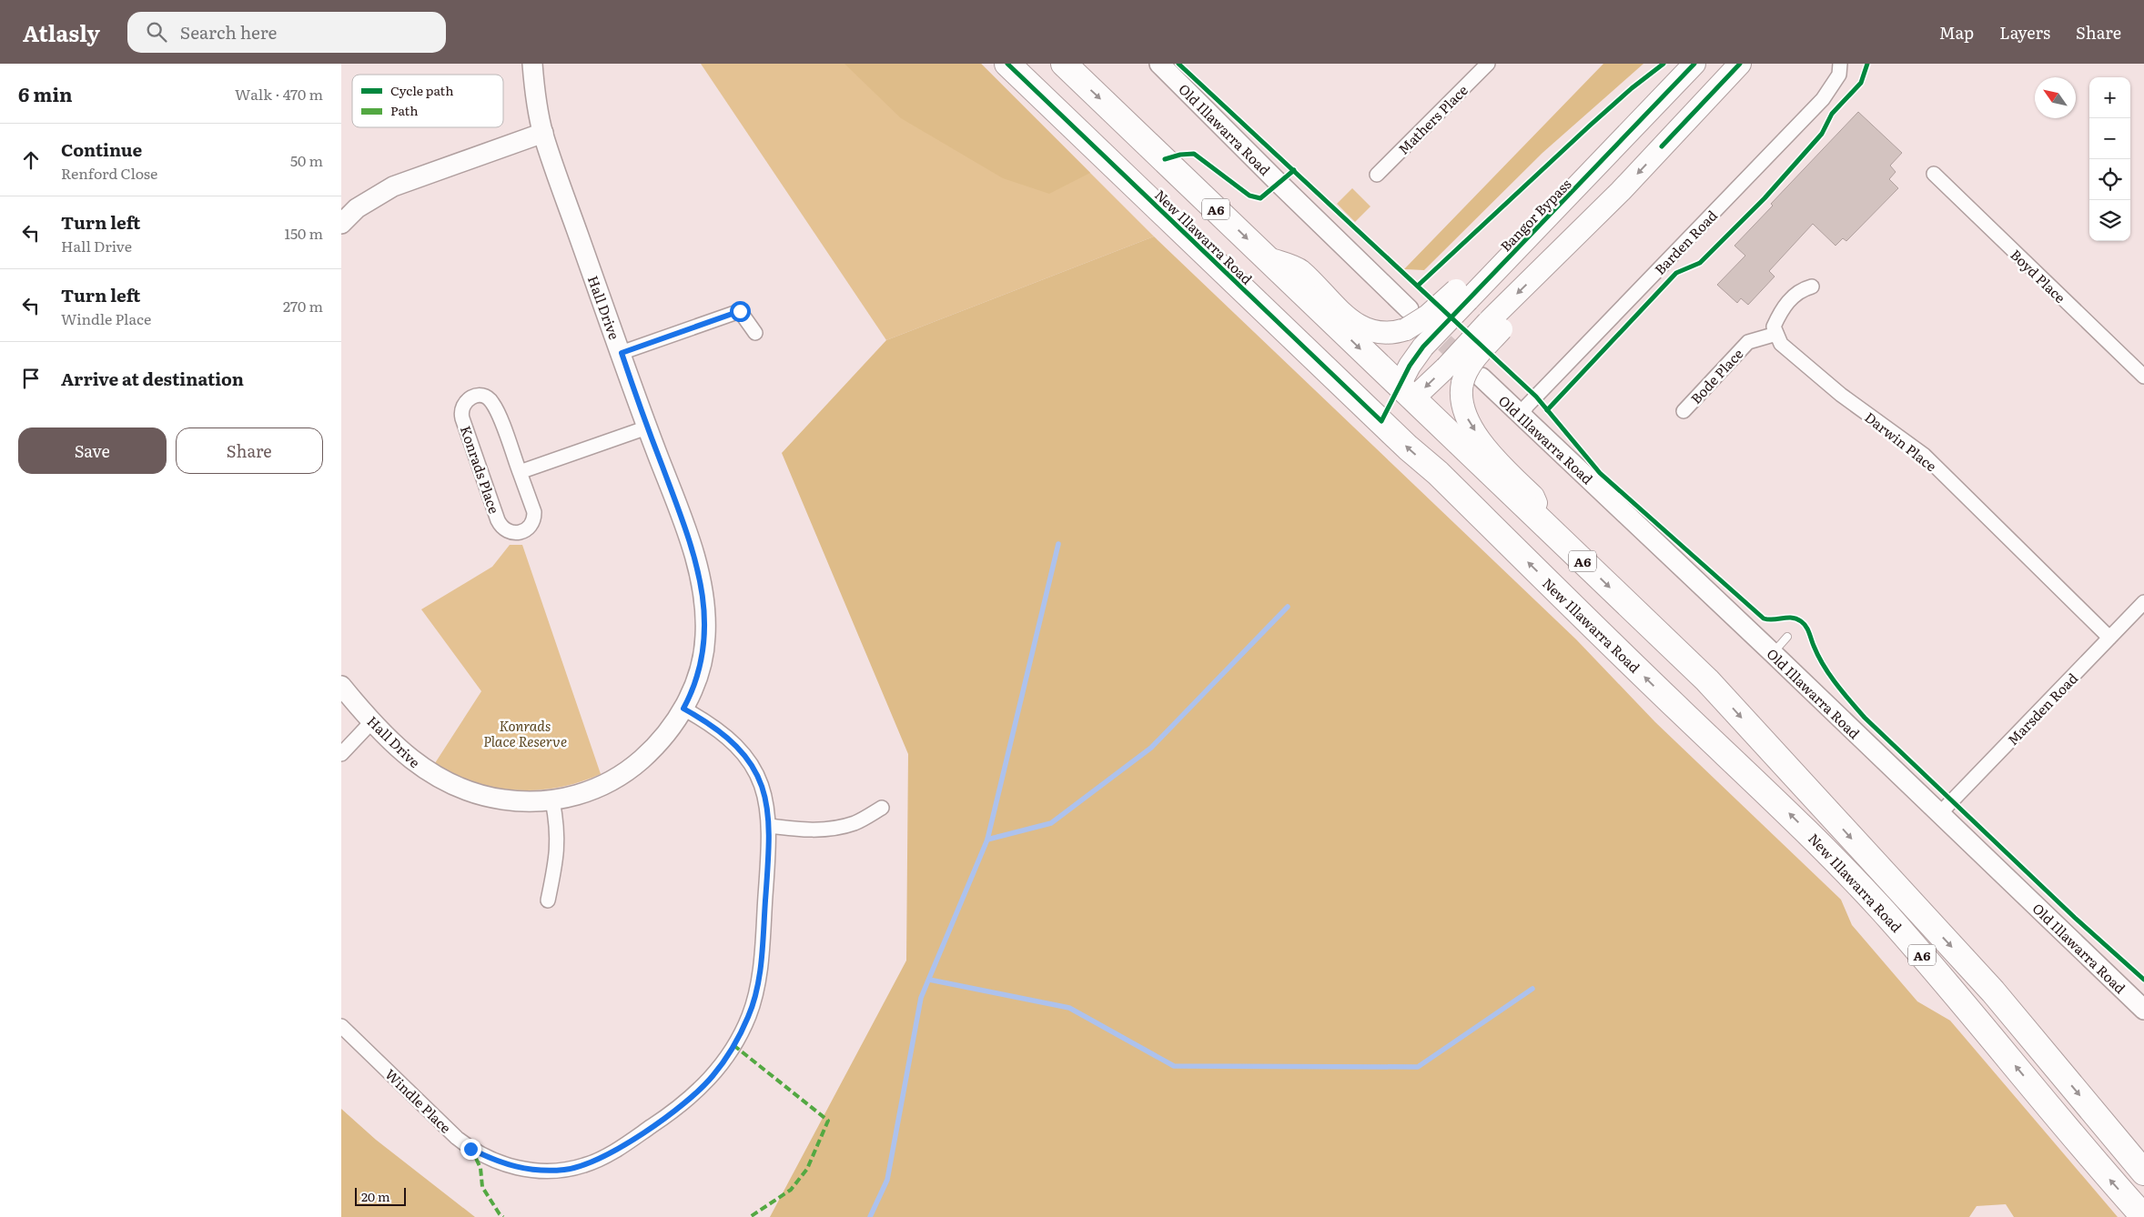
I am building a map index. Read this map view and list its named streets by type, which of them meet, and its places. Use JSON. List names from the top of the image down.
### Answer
{
  "streets": {
    "highway": ["A6", "New Illawarra Road"],
    "main road": ["Bangor Bypass"],
    "street": [
      "Mathers Place",
      "Old Illawarra Road",
      "Barden Road",
      "Boyd Place",
      "Hall Drive",
      "Bode Place",
      "Darwin Place",
      "Konrads Place",
      "Marsden Road",
      "Windle Place"
    ]
  },
  "crossings": [
    ["Old Illawarra Road", "Barden Road"],
    ["Old Illawarra Road", "Marsden Road"],
    ["Bangor Bypass", "New Illawarra Road"],
    ["Hall Drive", "Windle Place"],
    ["Bode Place", "Darwin Place"],
    ["Darwin Place", "Marsden Road"]
  ],
  "parks": ["Konrads Place Reserve"],
  "legend": ["Cycle path", "Path"],
  "scale_bar": "20 m",
  "north": "top left",
  "page": {
    "header": "Atlasly",
    "search": "Search here",
    "nav": ["Map", "Layers", "Share"],
    "heading": ["6 min", "Walk · 470 m"],
    "map_buttons": ["+", "−"],
    "list": [
      ["Continue", "Renford Close", "50 m"],
      ["Turn left", "Hall Drive", "150 m"],
      ["Turn left", "Windle Place", "270 m"],
      "Arrive at destination"
    ],
    "buttons": ["Save", "Share"],
    "scale": "20 m"
  }
}
